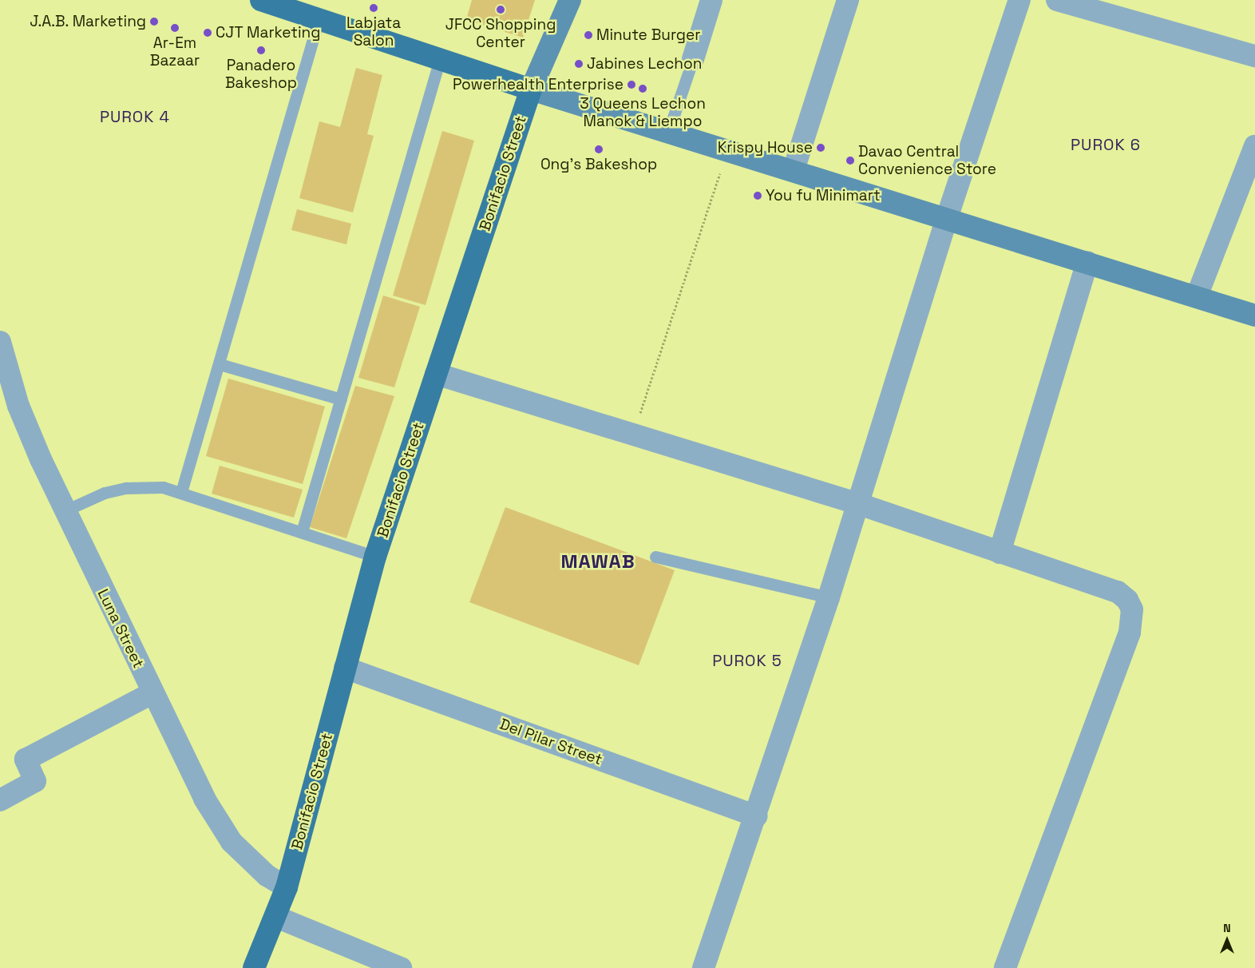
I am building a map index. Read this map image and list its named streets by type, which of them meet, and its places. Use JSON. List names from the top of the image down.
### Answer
{
  "streets": {
    "main road": ["Bonifacio Street"],
    "street": ["Luna Street", "Del Pilar Street"]
  },
  "crossings": [
    ["Bonifacio Street", "Luna Street"],
    ["Bonifacio Street", "Del Pilar Street"]
  ],
  "districts": [
    "PUROK 4",
    "PUROK 6",
    "MAWAB",
    "PUROK 5"
  ],
  "places": [
    "Labjata Salon",
    "JFCC Shopping Center",
    "J.A.B. Marketing",
    "Ar-Em Bazaar",
    "CJT Marketing",
    "Minute Burger",
    "Panadero Bakeshop",
    "Jabines Lechon",
    "Powerhealth Enterprise",
    "3 Queens Lechon Manok & Liempo",
    "Krispy House",
    "Ong's Bakeshop",
    "Davao Central Convenience Store",
    "You fu Minimart"
  ],
  "north": "top"
}
